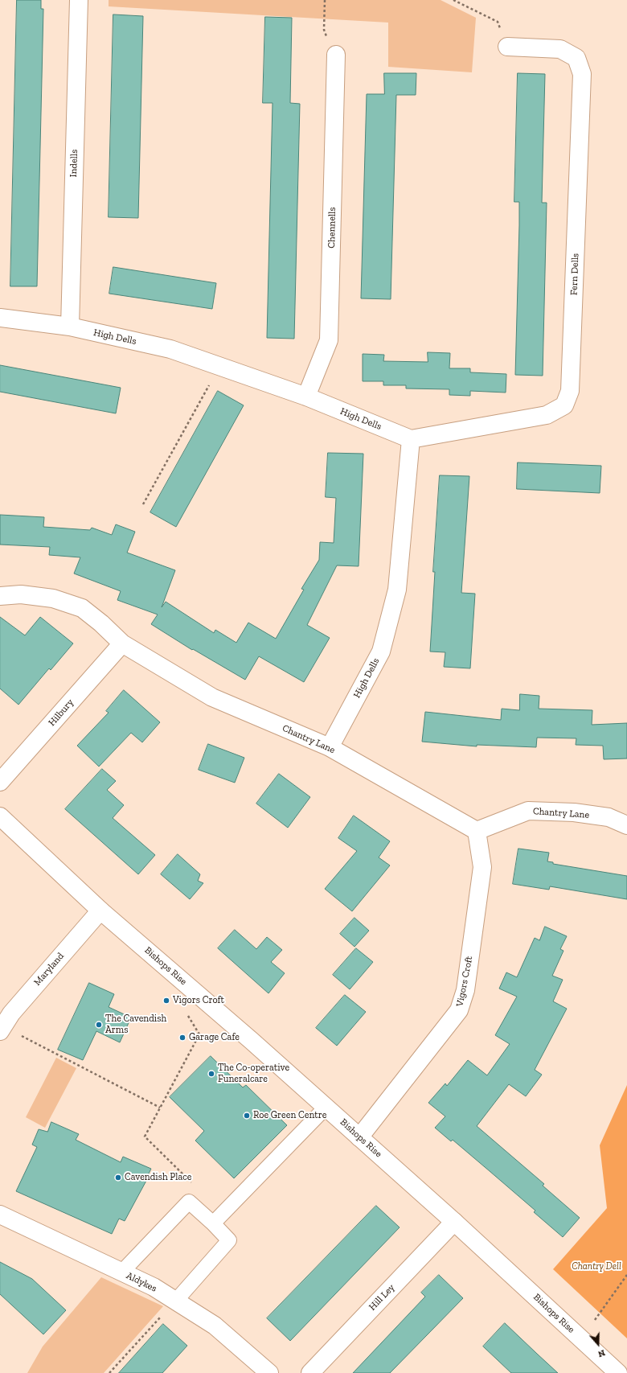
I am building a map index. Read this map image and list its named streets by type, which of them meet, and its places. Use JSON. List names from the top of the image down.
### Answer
{
  "streets": {
    "street": [
      "Indells",
      "Chennells",
      "Fern Dells",
      "High Dells",
      "Hilbury",
      "Chantry Lane",
      "Bishops Rise",
      "Maryland",
      "Vigors Croft",
      "Aldykes",
      "Hill Ley"
    ]
  },
  "crossings": [
    ["Indells", "High Dells"],
    ["Chennells", "High Dells"],
    ["Fern Dells", "High Dells"],
    ["High Dells", "Chantry Lane"],
    ["Hilbury", "Chantry Lane"],
    ["Chantry Lane", "Vigors Croft"],
    ["Bishops Rise", "Maryland"],
    ["Bishops Rise", "Vigors Croft"],
    ["Bishops Rise", "Hill Ley"]
  ],
  "parks": ["Chantry Dell"],
  "places": [
    "Vigors Croft",
    "The Cavendish Arms",
    "Garage Cafe",
    "The Co-operative Funeralcare",
    "Roe Green Centre",
    "Cavendish Place"
  ],
  "north": "bottom"
}
